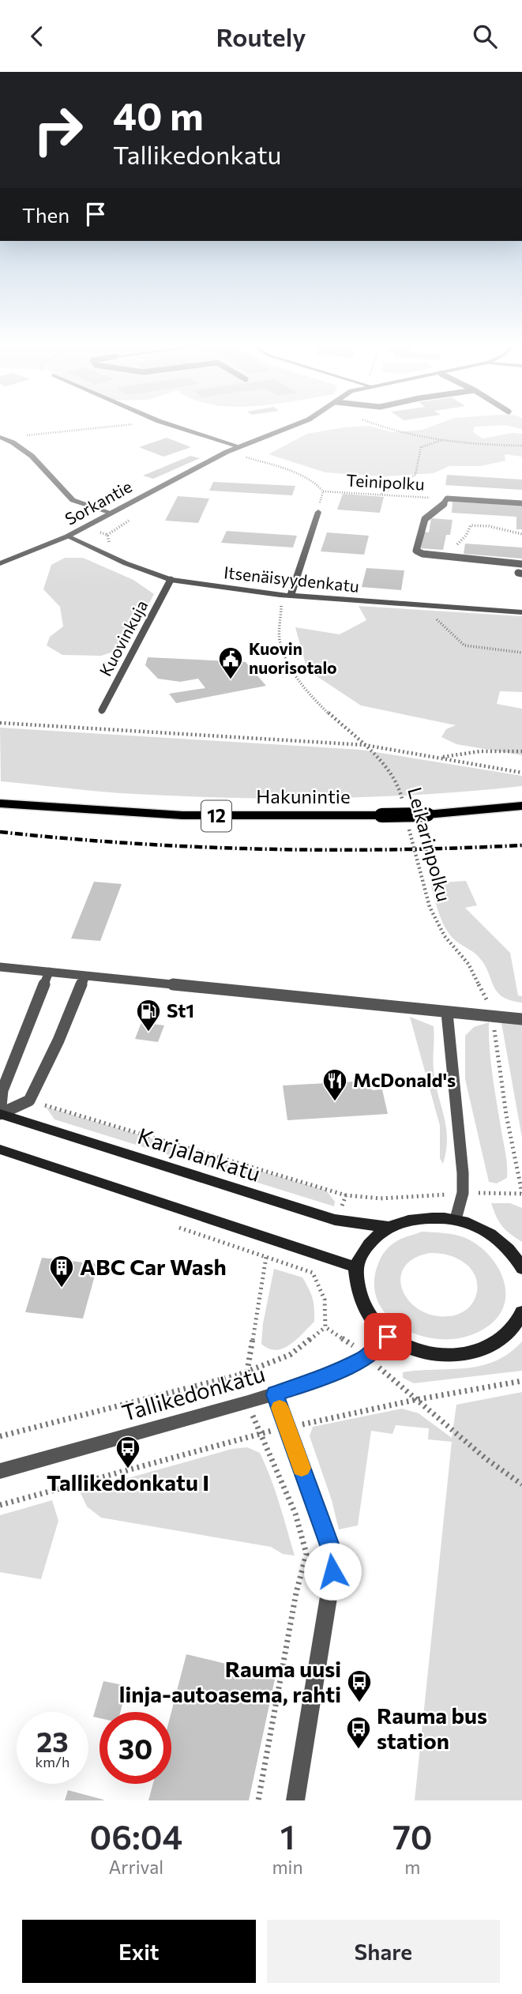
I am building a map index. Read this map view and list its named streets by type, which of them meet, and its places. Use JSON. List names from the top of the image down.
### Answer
{
  "streets": {
    "highway": ["Hakunintie", "12"],
    "main road": ["Karjalankatu"],
    "street": ["Sorkantie", "Itsenäisyydenkatu", "Tallikedonkatu"],
    "lane": ["Kuovinkuja"],
    "path": ["Teinipolku", "Leikarinpolku"]
  },
  "crossings": [
    ["Sorkantie", "Itsenäisyydenkatu"],
    ["Itsenäisyydenkatu", "Kuovinkuja"],
    ["Itsenäisyydenkatu", "Leikarinpolku"]
  ],
  "places": {
    "public building": ["Kuovin nuorisotalo"],
    "fuel station": ["St1"],
    "restaurant": ["McDonald's"],
    "building": ["ABC Car Wash"],
    "bus stop": ["Tallikedonkatu I", "Rauma uusi linja-autoasema, rahti", "Rauma bus station"]
  },
  "page": {
    "header": "Routely",
    "turn": ["40 m", "Tallikedonkatu"],
    "then": "Then",
    "speed": "23 km/h",
    "limit": "30",
    "eta": [
      "06:04",
      "Arrival",
      "1",
      "min",
      "70",
      "m"
    ],
    "buttons": ["Exit", "Share"]
  }
}
